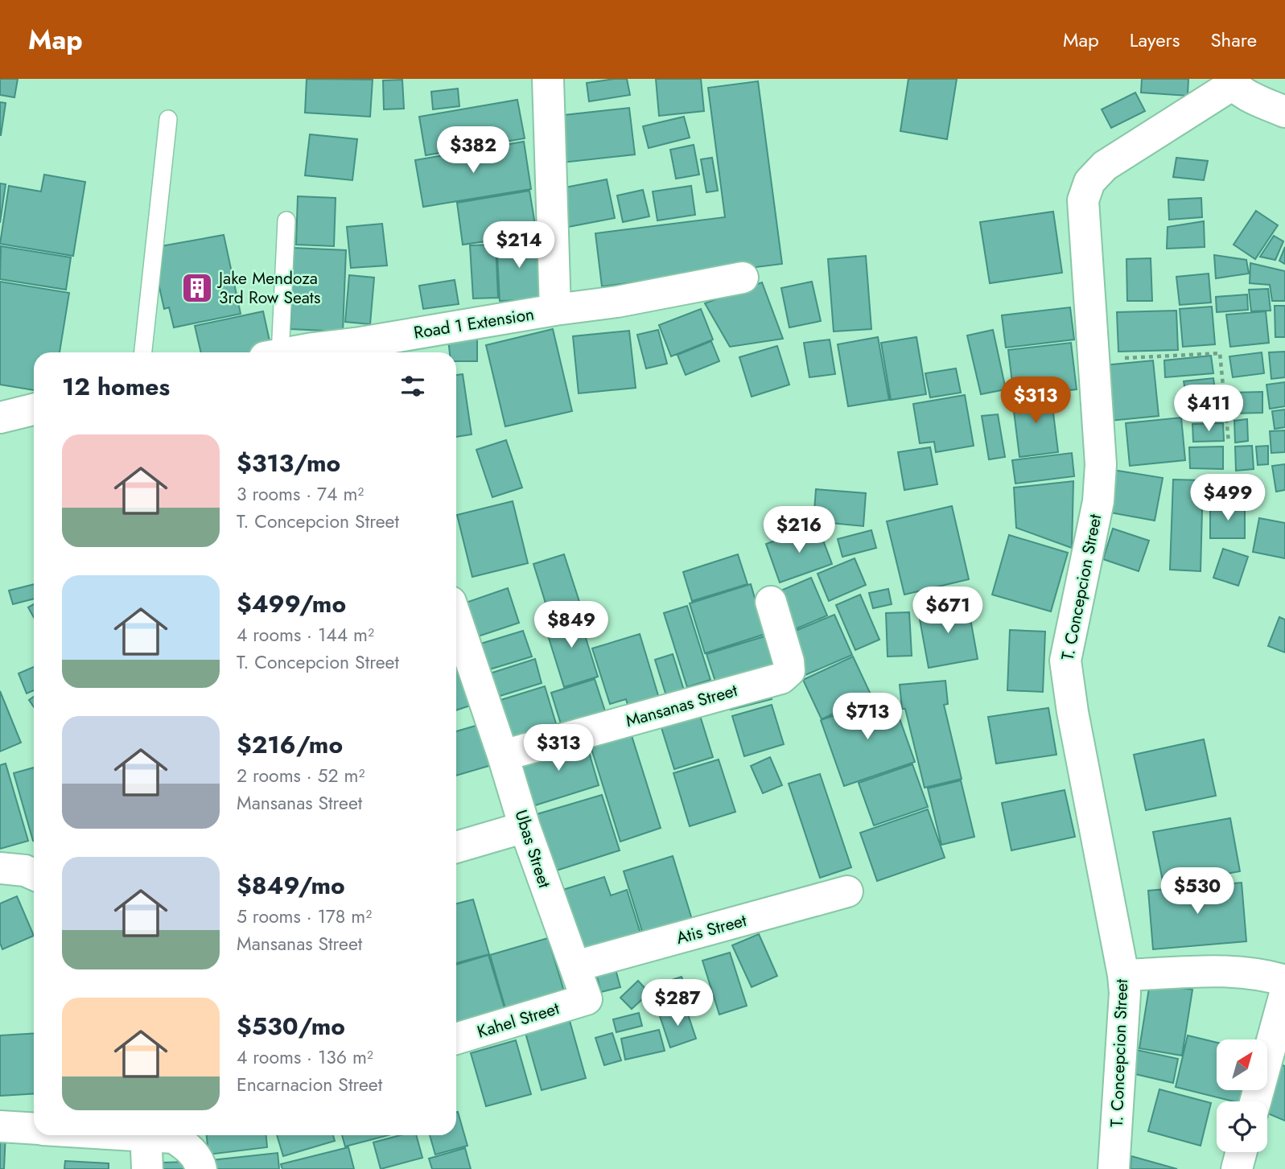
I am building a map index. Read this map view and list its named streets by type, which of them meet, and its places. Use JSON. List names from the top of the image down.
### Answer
{
  "streets": {
    "street": [
      "Road 1 Extension",
      "T. Concepcion Street",
      "Mansanas Street",
      "Ubas Street",
      "Atis Street",
      "Kahel Street"
    ]
  },
  "crossings": [
    ["Mansanas Street", "Ubas Street"],
    ["Ubas Street", "Atis Street"],
    ["Ubas Street", "Kahel Street"]
  ],
  "places": {
    "building": ["Jake Mendoza 3rd Row Seats"]
  },
  "north": "top right",
  "page": {
    "header": "Map",
    "nav": ["Map", "Layers", "Share"],
    "price": [
      "$382",
      "$214",
      "$313",
      "$411",
      "$499",
      "$216",
      "$671",
      "$849",
      "$713",
      "$313",
      "$530",
      "$287"
    ],
    "heading": "12 homes",
    "list": [
      {
        "name": "$313/mo",
        "note": "3 rooms · 74 m² · T. Concepcion Street"
      },
      {
        "name": "$499/mo",
        "note": "4 rooms · 144 m² · T. Concepcion Street"
      },
      {
        "name": "$216/mo",
        "note": "2 rooms · 52 m² · Mansanas Street"
      },
      {
        "name": "$849/mo",
        "note": "5 rooms · 178 m² · Mansanas Street"
      },
      {
        "name": "$530/mo",
        "note": "4 rooms · 136 m² · Encarnacion Street"
      }
    ]
  }
}
